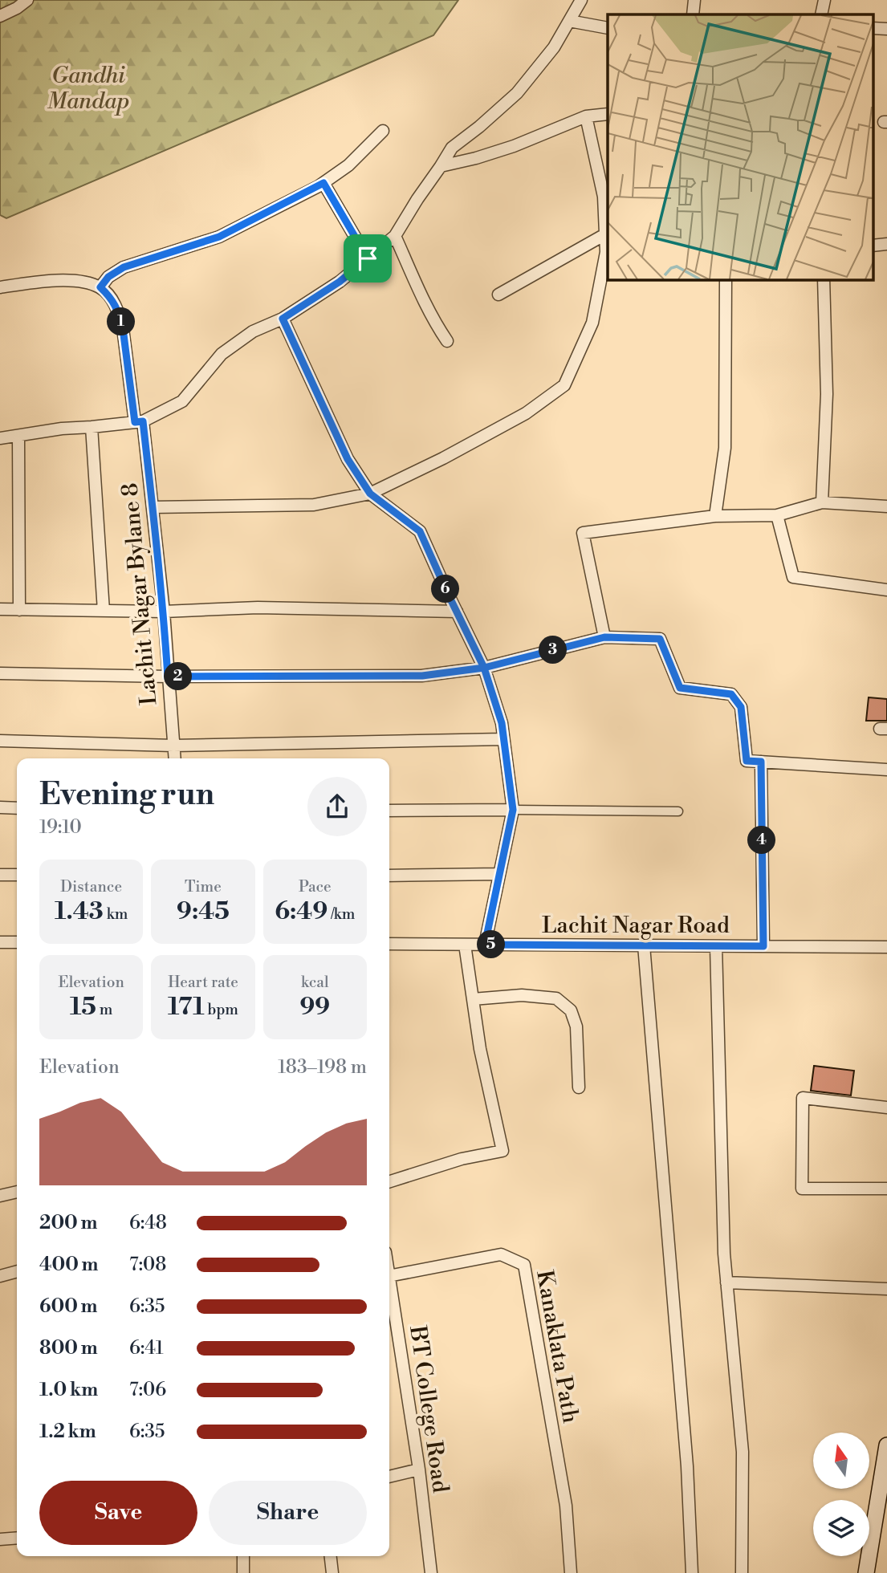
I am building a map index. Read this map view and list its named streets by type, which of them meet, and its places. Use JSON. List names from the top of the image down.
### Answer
{
  "streets": {
    "street": [
      "Lachit Nagar Bylane 8",
      "Lachit Nagar Road",
      "Kanaklata Path",
      "BT College Road"
    ]
  },
  "parks": ["Gandhi Mandap"],
  "north": "top",
  "page": {
    "pins": [
      "1",
      "6",
      "3",
      "2",
      "4",
      "5"
    ],
    "heading": ["Evening run", "19:10"],
    "stats": [
      ["Distance", "1.43 km"],
      ["Time", "9:45"],
      ["Pace", "6:49 /km"],
      ["Elevation", "15 m"],
      ["Heart rate", "171 bpm"],
      ["kcal", "99"]
    ],
    "chart": ["Elevation", "183–198 m"],
    "list": [
      {
        "name": "200 m",
        "note": "6:48"
      },
      {
        "name": "400 m",
        "note": "7:08"
      },
      {
        "name": "600 m",
        "note": "6:35"
      },
      {
        "name": "800 m",
        "note": "6:41"
      },
      {
        "name": "1.0 km",
        "note": "7:06"
      },
      {
        "name": "1.2 km",
        "note": "6:35"
      }
    ],
    "buttons": ["Save", "Share"]
  }
}
